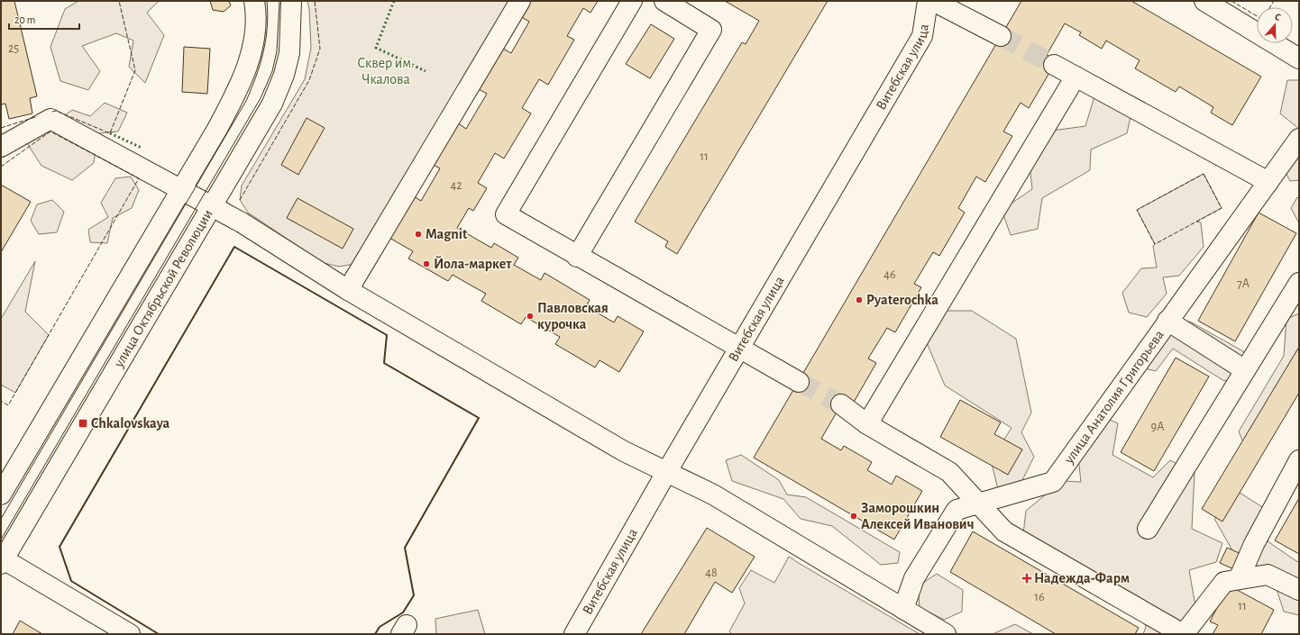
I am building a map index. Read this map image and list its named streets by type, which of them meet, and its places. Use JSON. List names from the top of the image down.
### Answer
{
  "streets": {
    "street": ["Витебская улица", "улица Октябрьской Революции", "улица Анатолия Григорьева"]
  },
  "parks": ["Сквер им. Чкалова"],
  "places": {
    "other": [
      "Magnit",
      "Йола-маркет",
      "Pyaterochka",
      "Павловская курочка",
      "Заморошкин Алексей Иванович"
    ],
    "transit": ["Chkalovskaya"],
    "health": ["Надежда-Фарм"]
  },
  "house_numbers": [
    "25",
    "11",
    "42",
    "46",
    "7А",
    "9А",
    "48",
    "16",
    "11"
  ],
  "scale_bar": "20 m",
  "north": "top"
}
